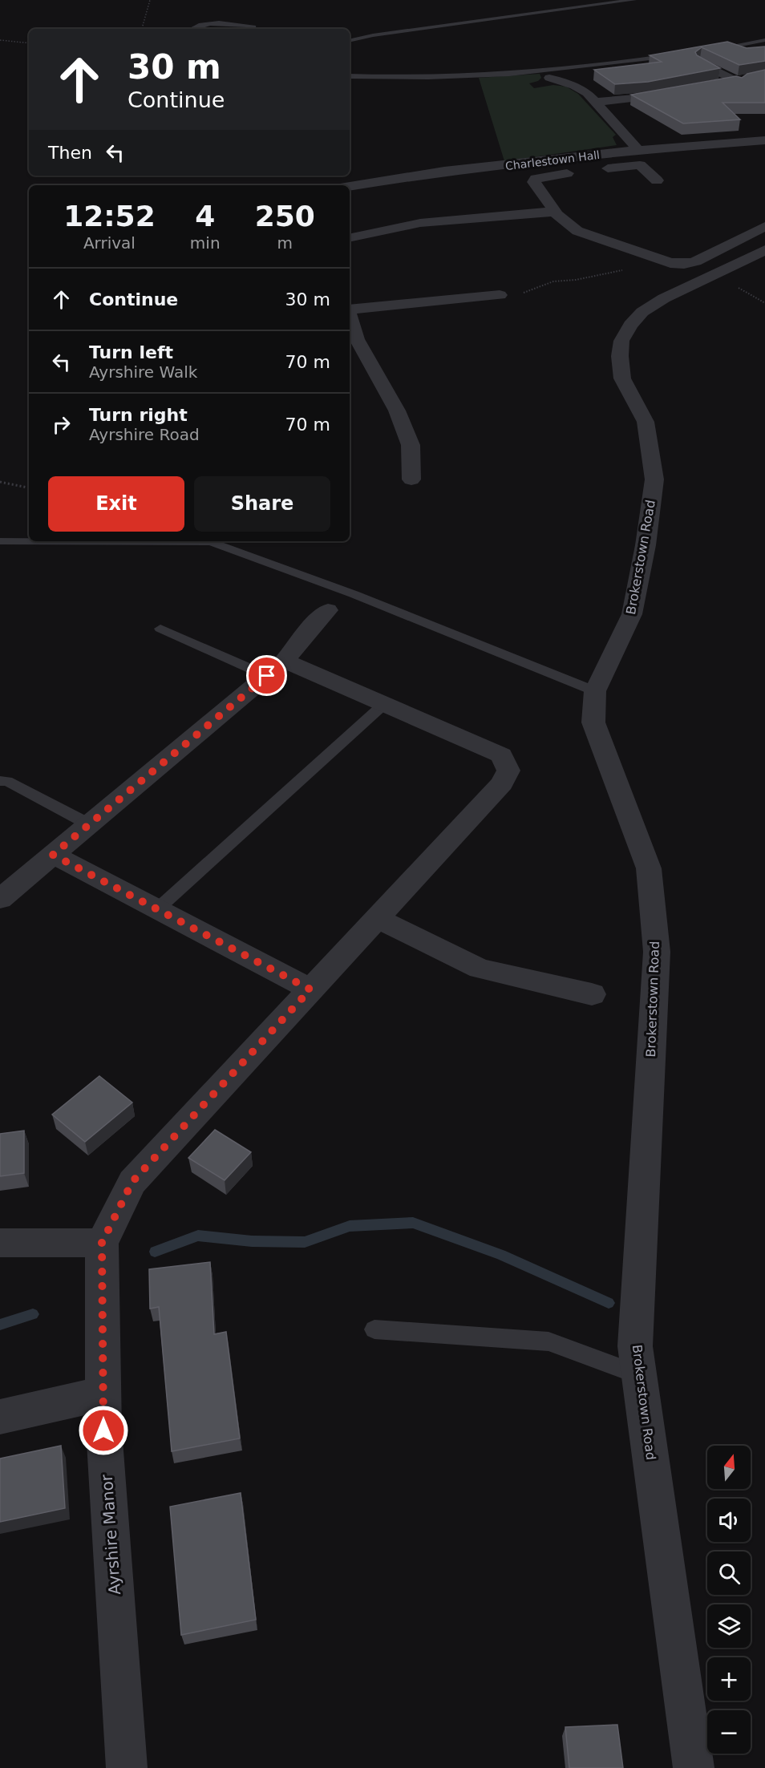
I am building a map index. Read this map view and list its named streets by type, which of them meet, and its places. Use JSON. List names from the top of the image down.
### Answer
{
  "streets": {
    "street": ["Charlestown Hall", "Brokerstown Road", "Ayrshire Manor"]
  },
  "north": "top",
  "page": {
    "turn": ["30 m", "Continue"],
    "then": "Then",
    "eta": [
      "12:52",
      "Arrival",
      "4",
      "min",
      "250",
      "m"
    ],
    "list": [
      {
        "name": "Continue",
        "value": "30 m"
      },
      {
        "name": "Turn left",
        "note": "Ayrshire Walk",
        "value": "70 m"
      },
      {
        "name": "Turn right",
        "note": "Ayrshire Road",
        "value": "70 m"
      }
    ],
    "buttons": ["Exit", "Share"],
    "map_buttons": ["+", "−"]
  }
}
